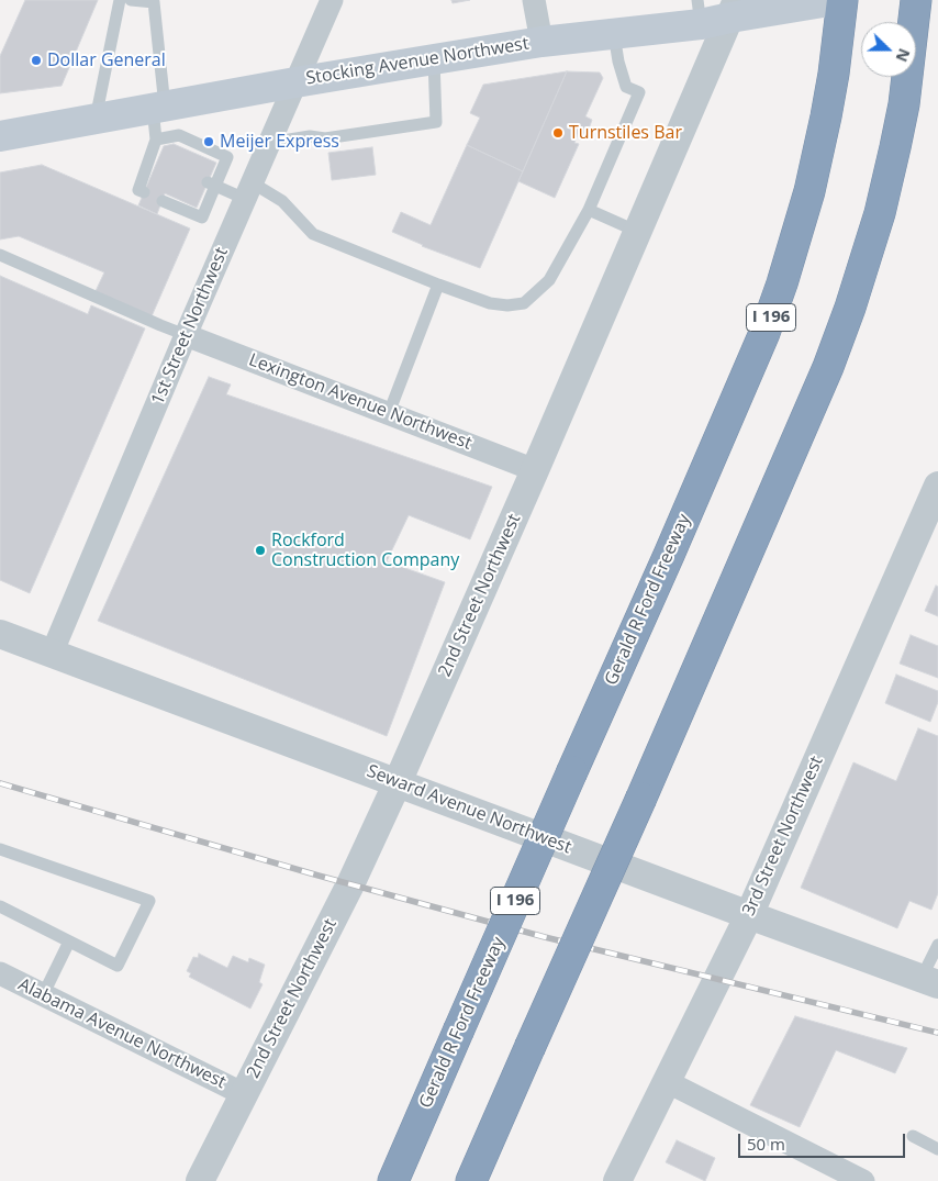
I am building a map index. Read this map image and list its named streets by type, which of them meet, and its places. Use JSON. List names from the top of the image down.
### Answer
{
  "streets": {
    "highway": ["I 196", "Gerald R Ford Freeway"],
    "main road": ["Stocking Avenue Northwest"],
    "street": [
      "1st Street Northwest",
      "Lexington Avenue Northwest",
      "2nd Street Northwest",
      "Seward Avenue Northwest",
      "3rd Street Northwest",
      "Alabama Avenue Northwest"
    ]
  },
  "crossings": [
    ["Stocking Avenue Northwest", "1st Street Northwest"],
    ["Stocking Avenue Northwest", "2nd Street Northwest"],
    ["1st Street Northwest", "Lexington Avenue Northwest"],
    ["1st Street Northwest", "Seward Avenue Northwest"],
    ["Lexington Avenue Northwest", "2nd Street Northwest"],
    ["2nd Street Northwest", "Seward Avenue Northwest"],
    ["2nd Street Northwest", "Alabama Avenue Northwest"],
    ["Seward Avenue Northwest", "3rd Street Northwest"]
  ],
  "places": [
    "Dollar General",
    "Turnstiles Bar",
    "Meijer Express",
    "Rockford Construction Company"
  ],
  "scale_bar": "50 m",
  "north": "right"
}
